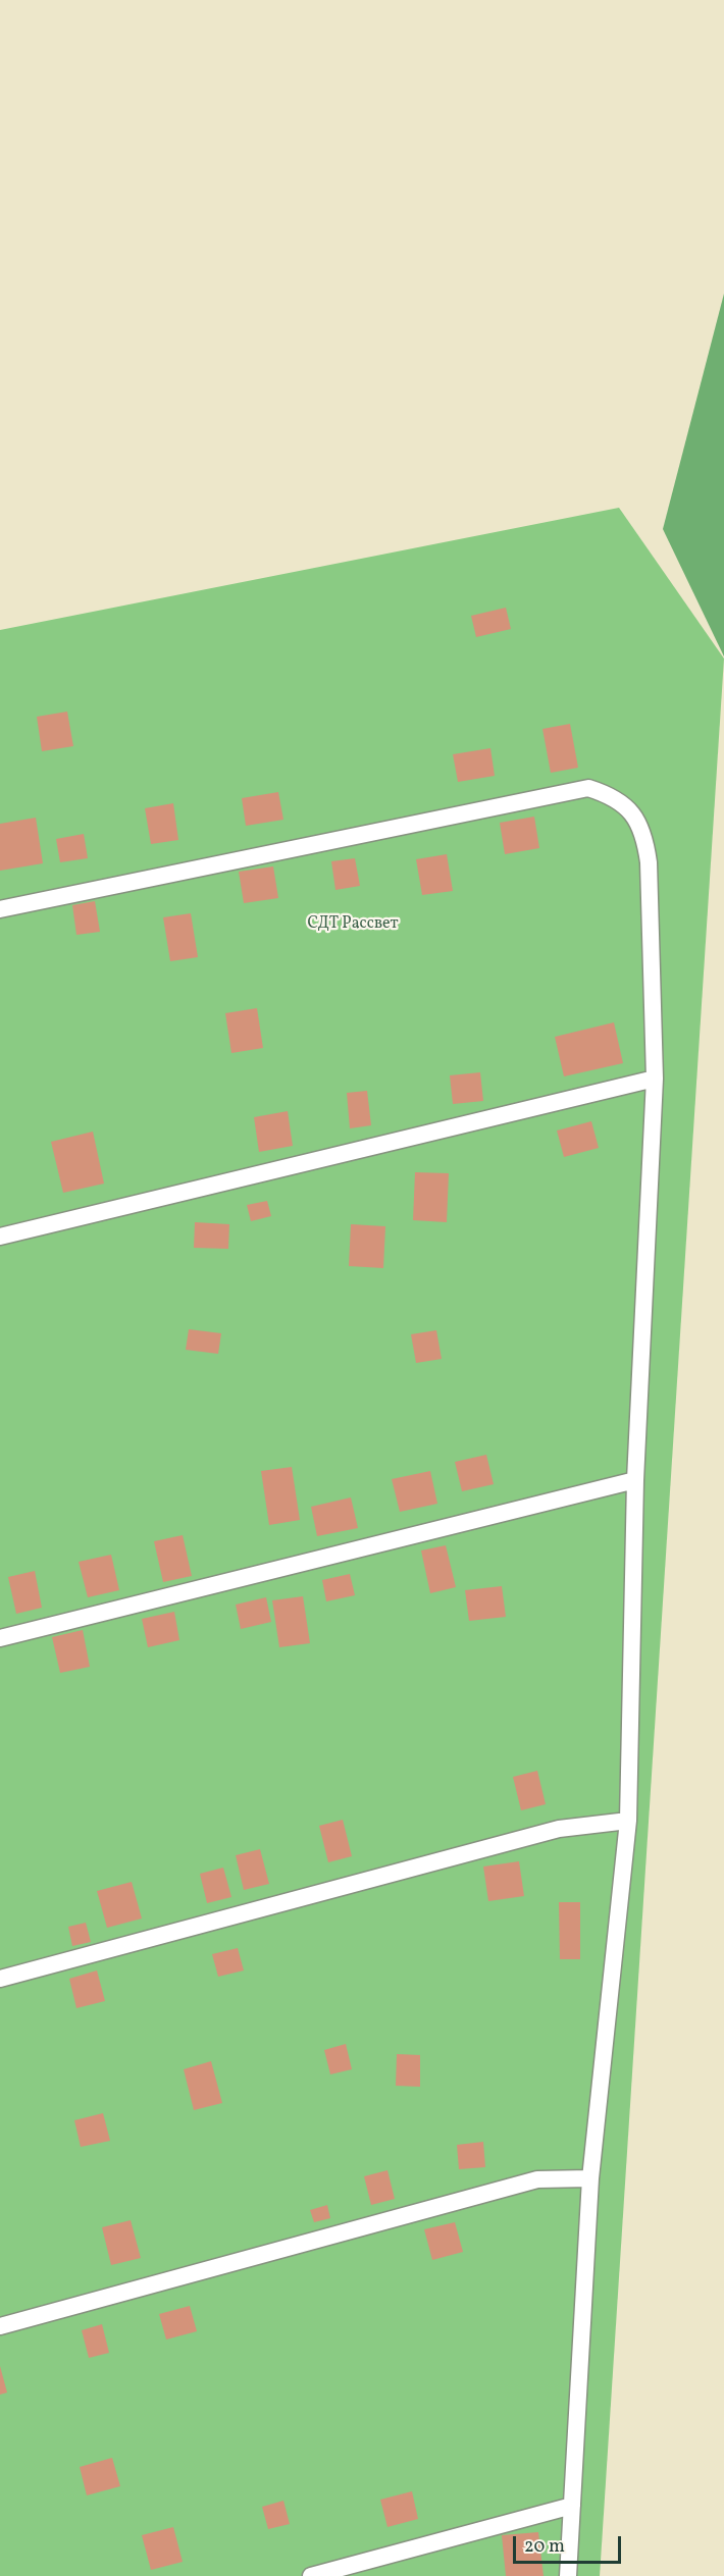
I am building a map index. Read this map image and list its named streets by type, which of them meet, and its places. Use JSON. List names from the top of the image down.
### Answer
{
  "parks": ["СДТ Рассвет"],
  "scale_bar": "20 m"
}
